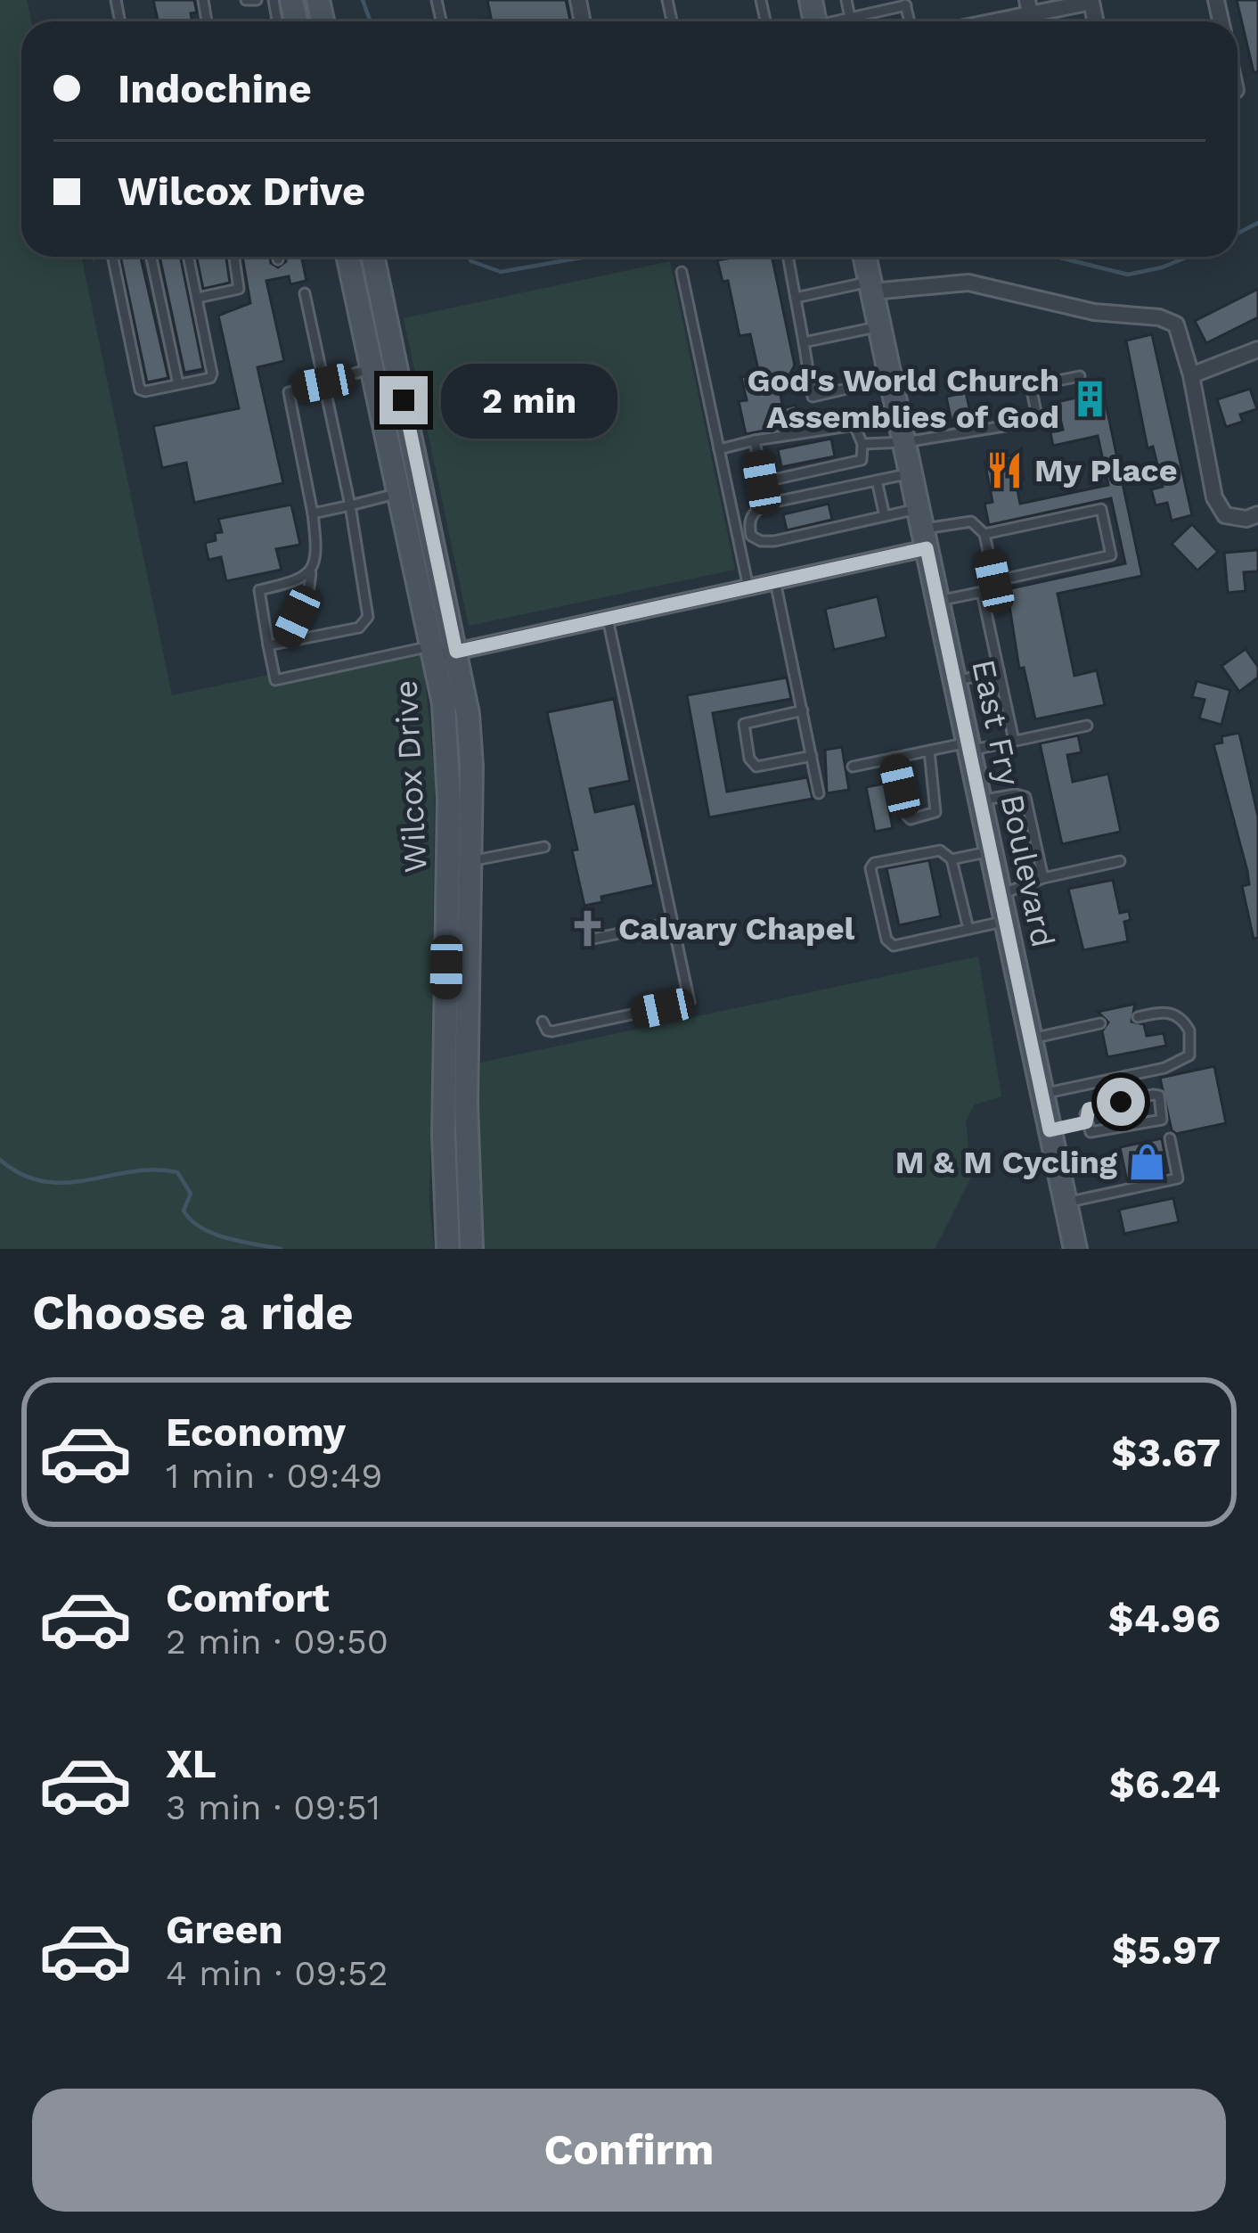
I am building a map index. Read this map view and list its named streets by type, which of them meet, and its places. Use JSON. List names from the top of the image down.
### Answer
{
  "streets": {
    "street": ["Wilcox Drive", "East Fry Boulevard"]
  },
  "places": {
    "building": ["God's World Church Assemblies of God"],
    "restaurant": ["My Place"],
    "church": ["Calvary Chapel"],
    "shop": ["M & M Cycling"]
  },
  "page": {
    "banner": ["Indochine", "Wilcox Drive"],
    "bubble": "2 min",
    "heading": "Choose a ride",
    "list": [
      {
        "name": "Economy",
        "note": "1 min · 09:49",
        "value": "$3.67"
      },
      {
        "name": "Comfort",
        "note": "2 min · 09:50",
        "value": "$4.96"
      },
      {
        "name": "XL",
        "note": "3 min · 09:51",
        "value": "$6.24"
      },
      {
        "name": "Green",
        "note": "4 min · 09:52",
        "value": "$5.97"
      }
    ],
    "buttons": "Confirm"
  }
}
